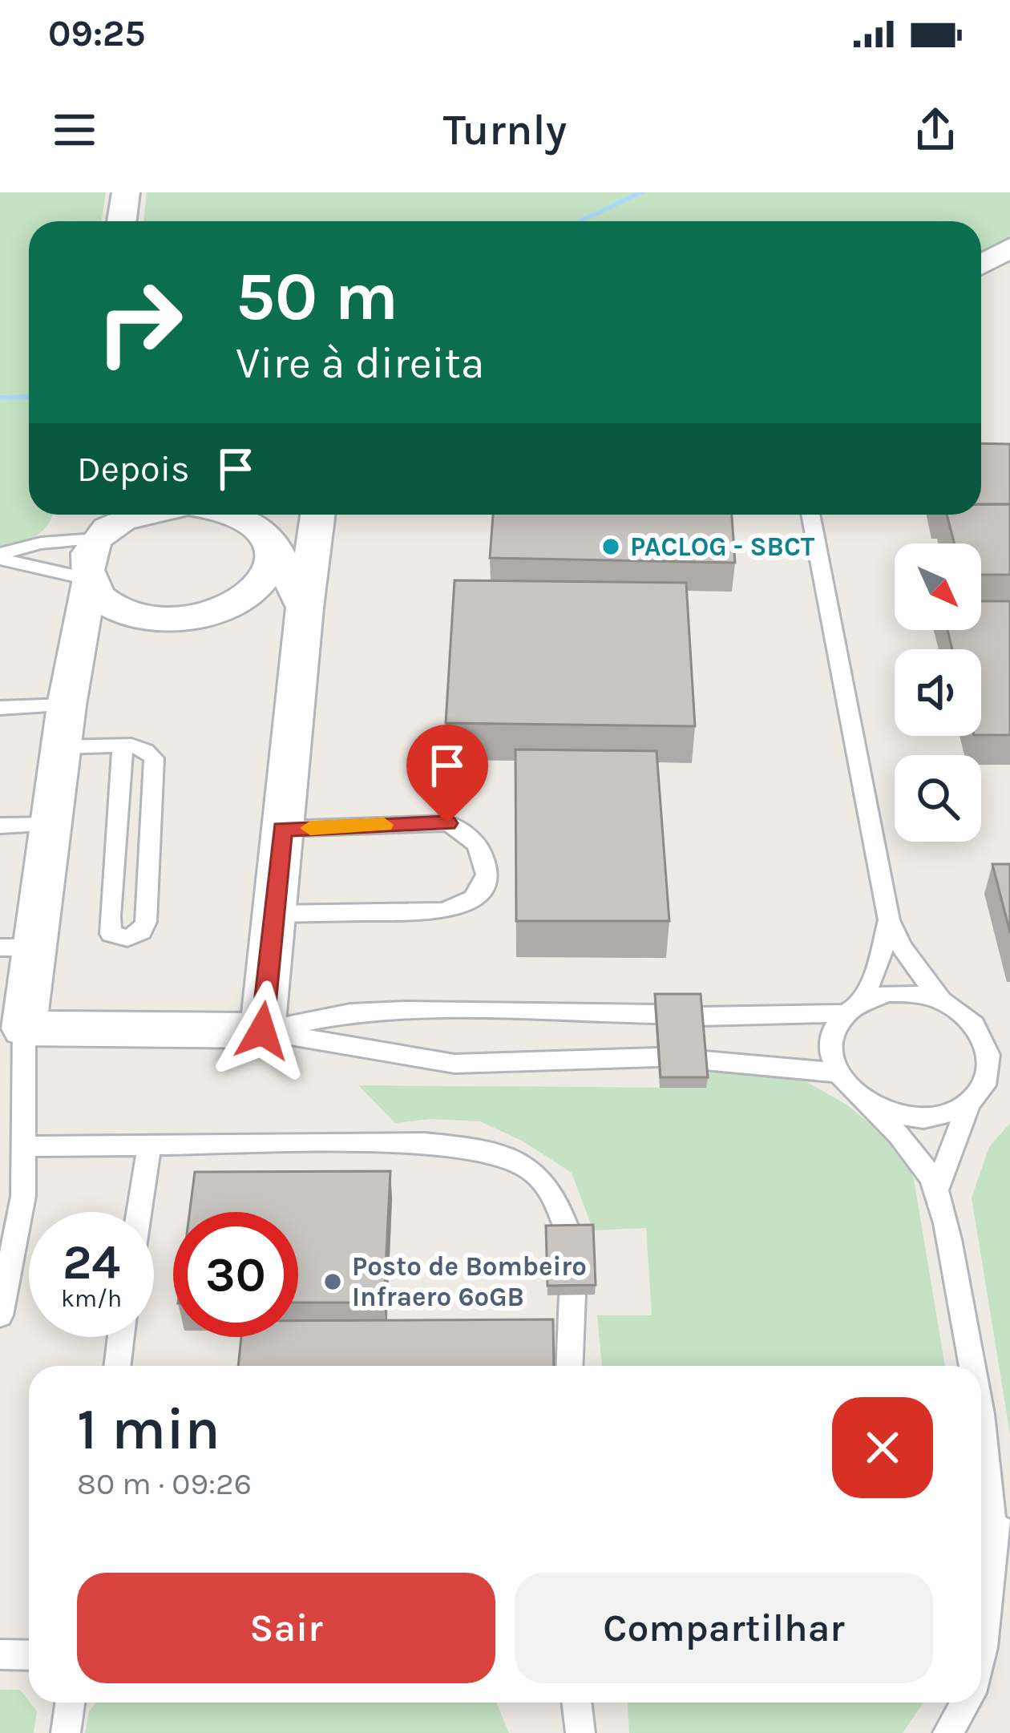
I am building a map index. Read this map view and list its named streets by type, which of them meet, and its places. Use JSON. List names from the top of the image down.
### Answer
{
  "places": ["PACLOG - SBCT", "Posto de Bombeiro Infraero 6ºGB"],
  "north": "bottom right",
  "page": {
    "status": "09:25",
    "header": "Turnly",
    "turn": ["50 m", "Vire à direita"],
    "then": "Depois",
    "speed": "24 km/h",
    "limit": "30",
    "heading": ["1 min", "80 m · 09:26"],
    "buttons": ["Sair", "Compartilhar"]
  }
}
